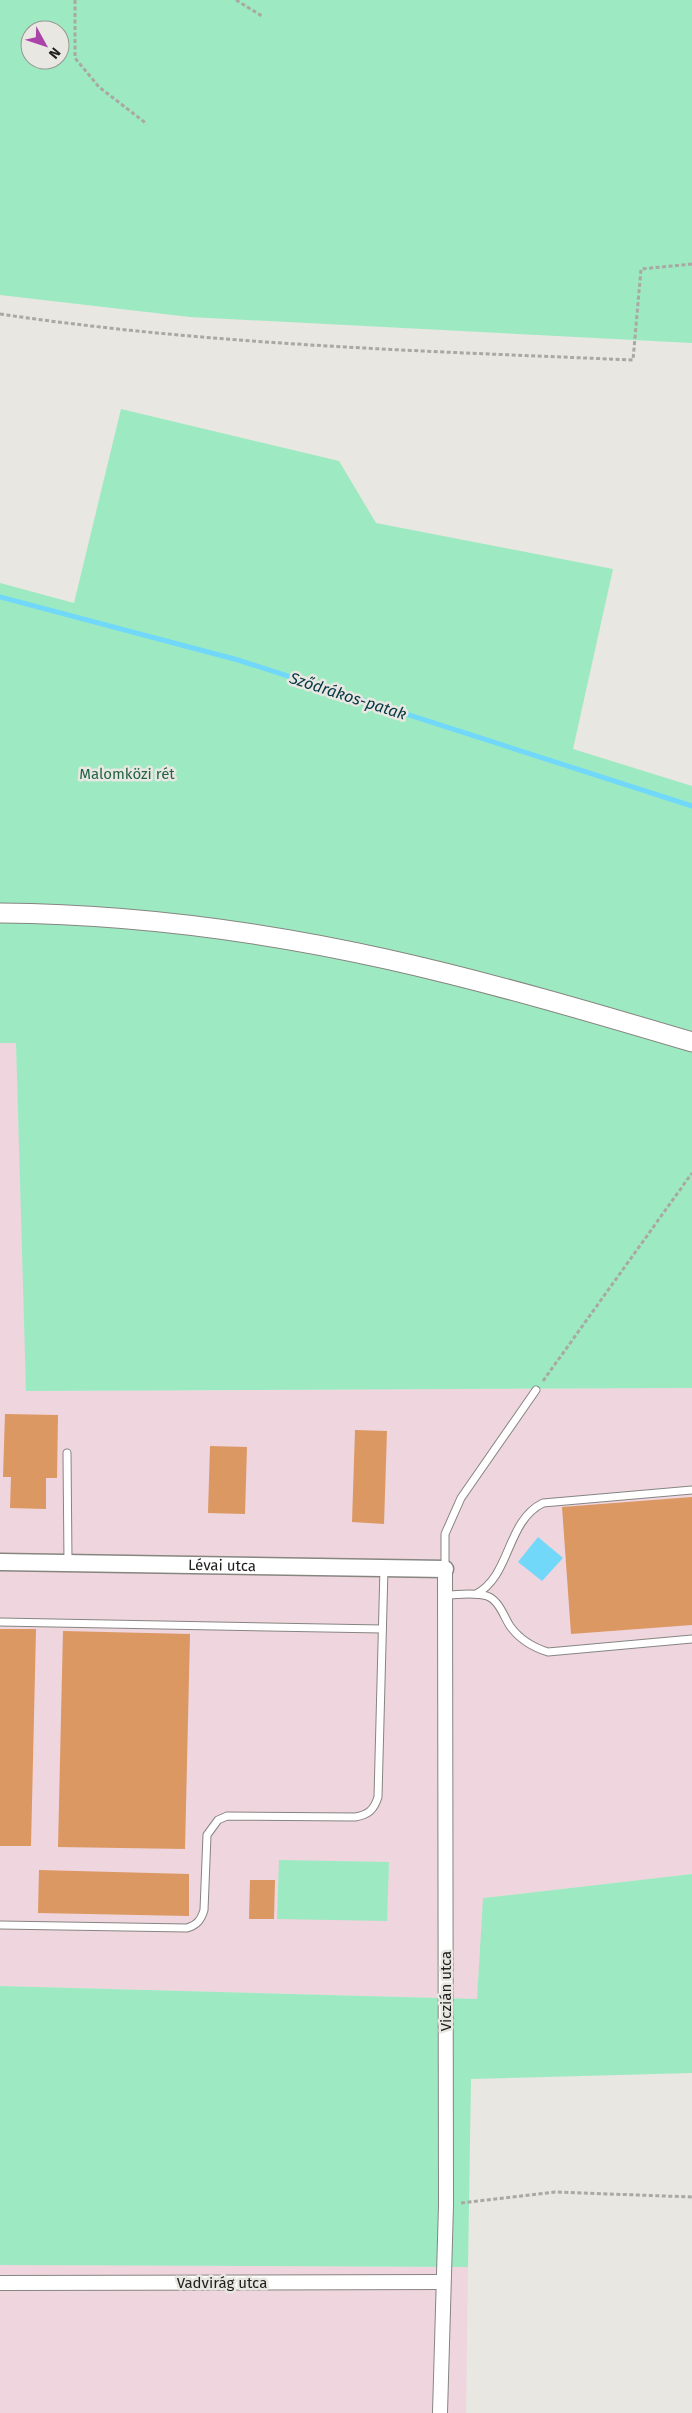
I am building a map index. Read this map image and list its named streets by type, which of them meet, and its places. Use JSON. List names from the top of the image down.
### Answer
{
  "streets": {
    "street": ["Lévai utca", "Viczián utca", "Vadvirág utca"]
  },
  "crossings": [
    ["Lévai utca", "Viczián utca"],
    ["Viczián utca", "Vadvirág utca"]
  ],
  "water": ["Sződrákos-patak"],
  "parks": ["Malomközi rét"],
  "north": "bottom right"
}
